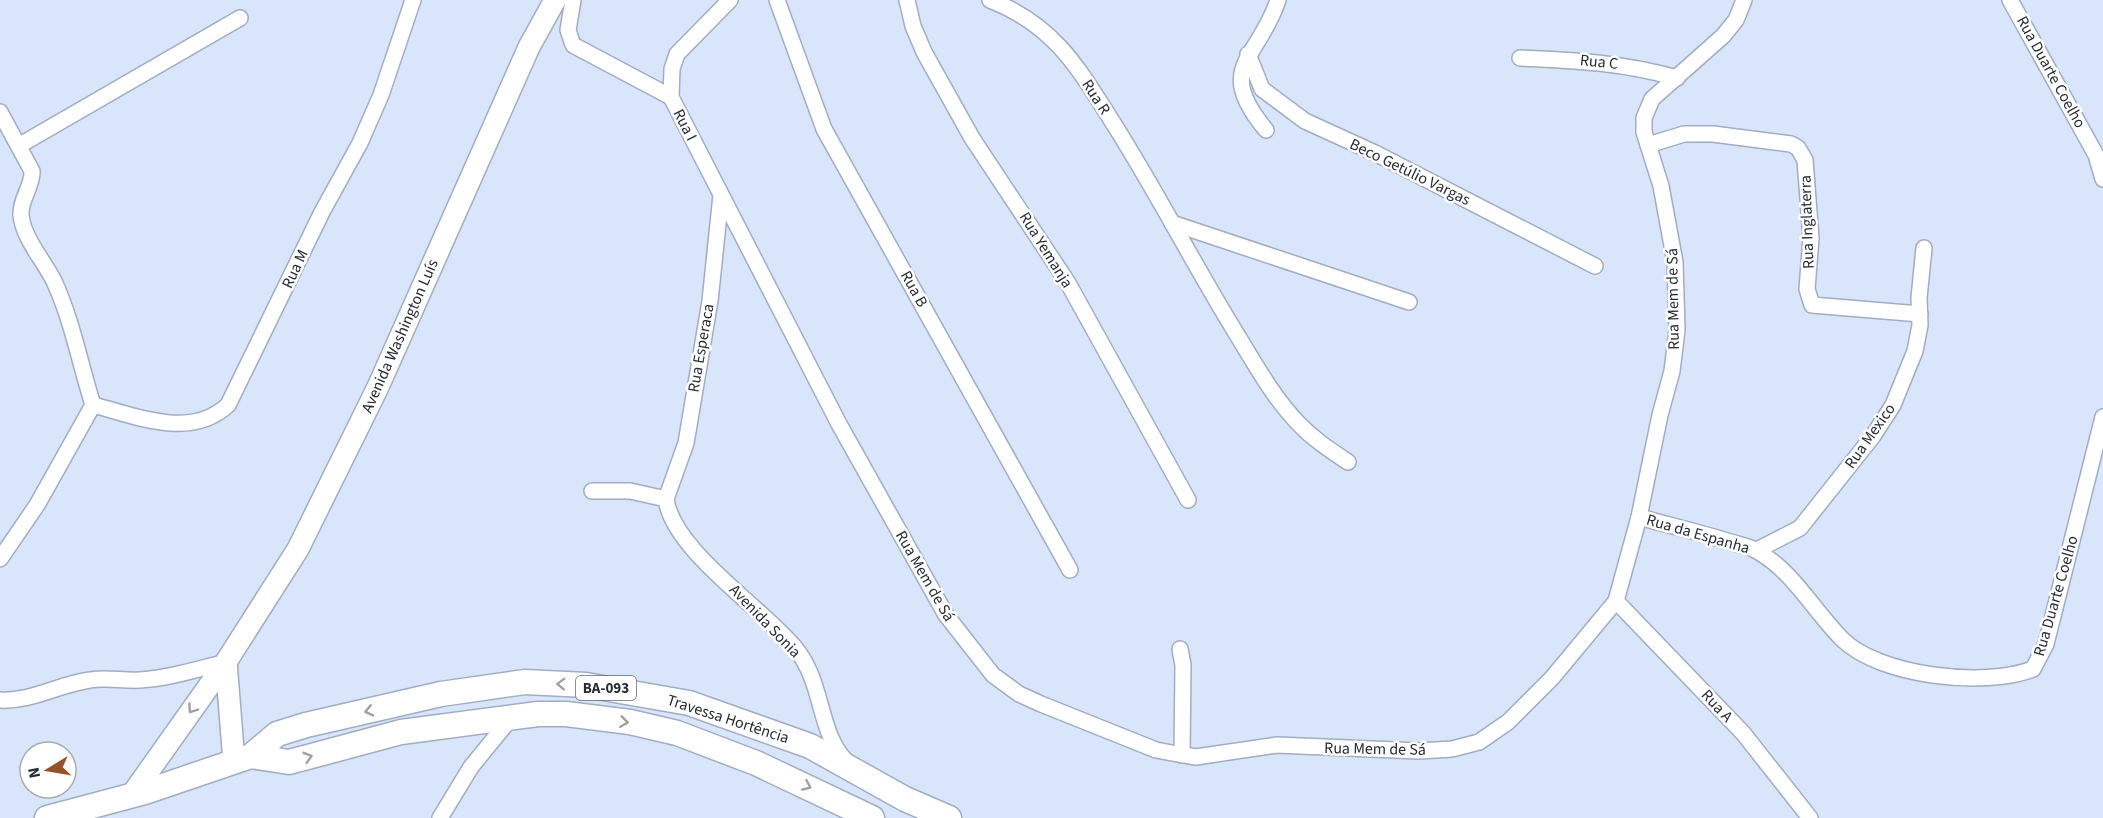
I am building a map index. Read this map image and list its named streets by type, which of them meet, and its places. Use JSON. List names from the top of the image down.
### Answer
{
  "streets": {
    "main road": ["Avenida Washington Luís", "BA-093", "Travessa Hortência"],
    "street": [
      "Rua C",
      "Rua Duarte Coelho",
      "Rua R",
      "Rua I",
      "Beco Getúlio Vargas",
      "Rua Inglaterra",
      "Rua Yemanja",
      "Rua M",
      "Rua B",
      "Rua Mem de Sá",
      "Rua Esperaca",
      "Rua Mexico",
      "Rua da Espanha",
      "Avenida Sonia",
      "Rua A"
    ]
  },
  "crossings": [
    ["Rua C", "Rua Mem de Sá"],
    ["Rua Duarte Coelho", "Rua Mexico"],
    ["Rua Duarte Coelho", "Rua da Espanha"],
    ["Rua I", "Rua Mem de Sá"],
    ["Rua I", "Rua Esperaca"],
    ["Rua Inglaterra", "Rua Mem de Sá"],
    ["Rua Inglaterra", "Rua Mexico"],
    ["Rua Mem de Sá", "Rua Esperaca"],
    ["Rua Mem de Sá", "Rua da Espanha"],
    ["Rua Mem de Sá", "Rua A"],
    ["Avenida Washington Luís", "Travessa Hortência"],
    ["Rua Esperaca", "Avenida Sonia"],
    ["Rua Mexico", "Rua da Espanha"],
    ["Avenida Sonia", "Travessa Hortência"]
  ],
  "north": "left"
}
